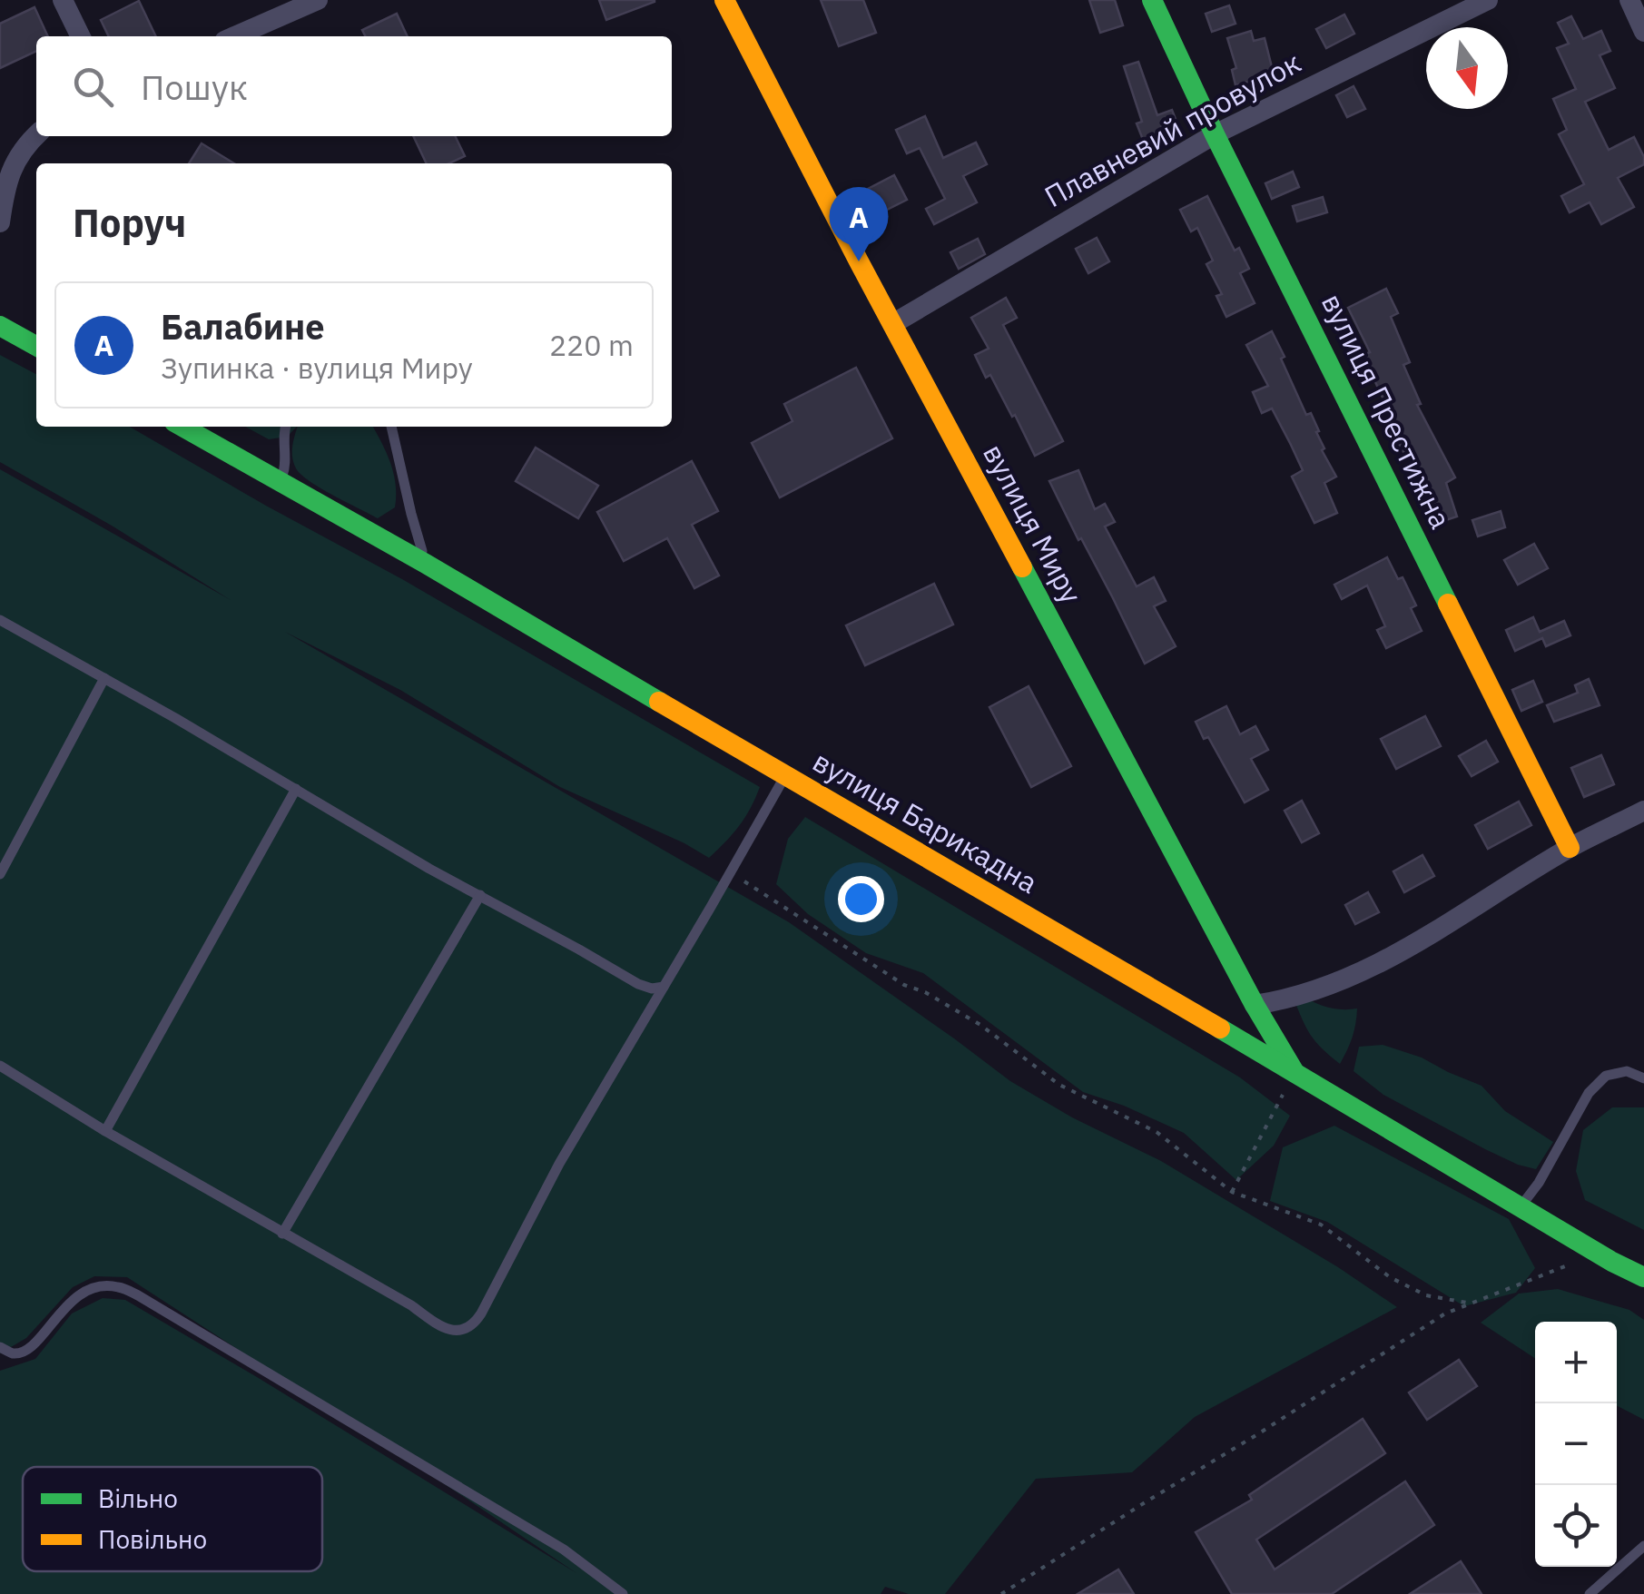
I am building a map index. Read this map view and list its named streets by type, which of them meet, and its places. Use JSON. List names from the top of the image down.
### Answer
{
  "streets": {
    "street": [
      "Плавневий провулок",
      "вулиця Престижна",
      "вулиця Миру",
      "вулиця Барикадна"
    ]
  },
  "crossings": [
    ["Плавневий провулок", "вулиця Престижна"],
    ["Плавневий провулок", "вулиця Миру"],
    ["вулиця Миру", "вулиця Барикадна"]
  ],
  "legend": ["Вільно", "Повільно"],
  "north": "bottom",
  "page": {
    "search": "Пошук",
    "heading": "Поруч",
    "pins": "A",
    "list": [
      {
        "mark": "A",
        "name": "Балабине",
        "note": "Зупинка · вулиця Миру",
        "value": "220 m"
      }
    ],
    "map_buttons": ["+", "−"]
  }
}
